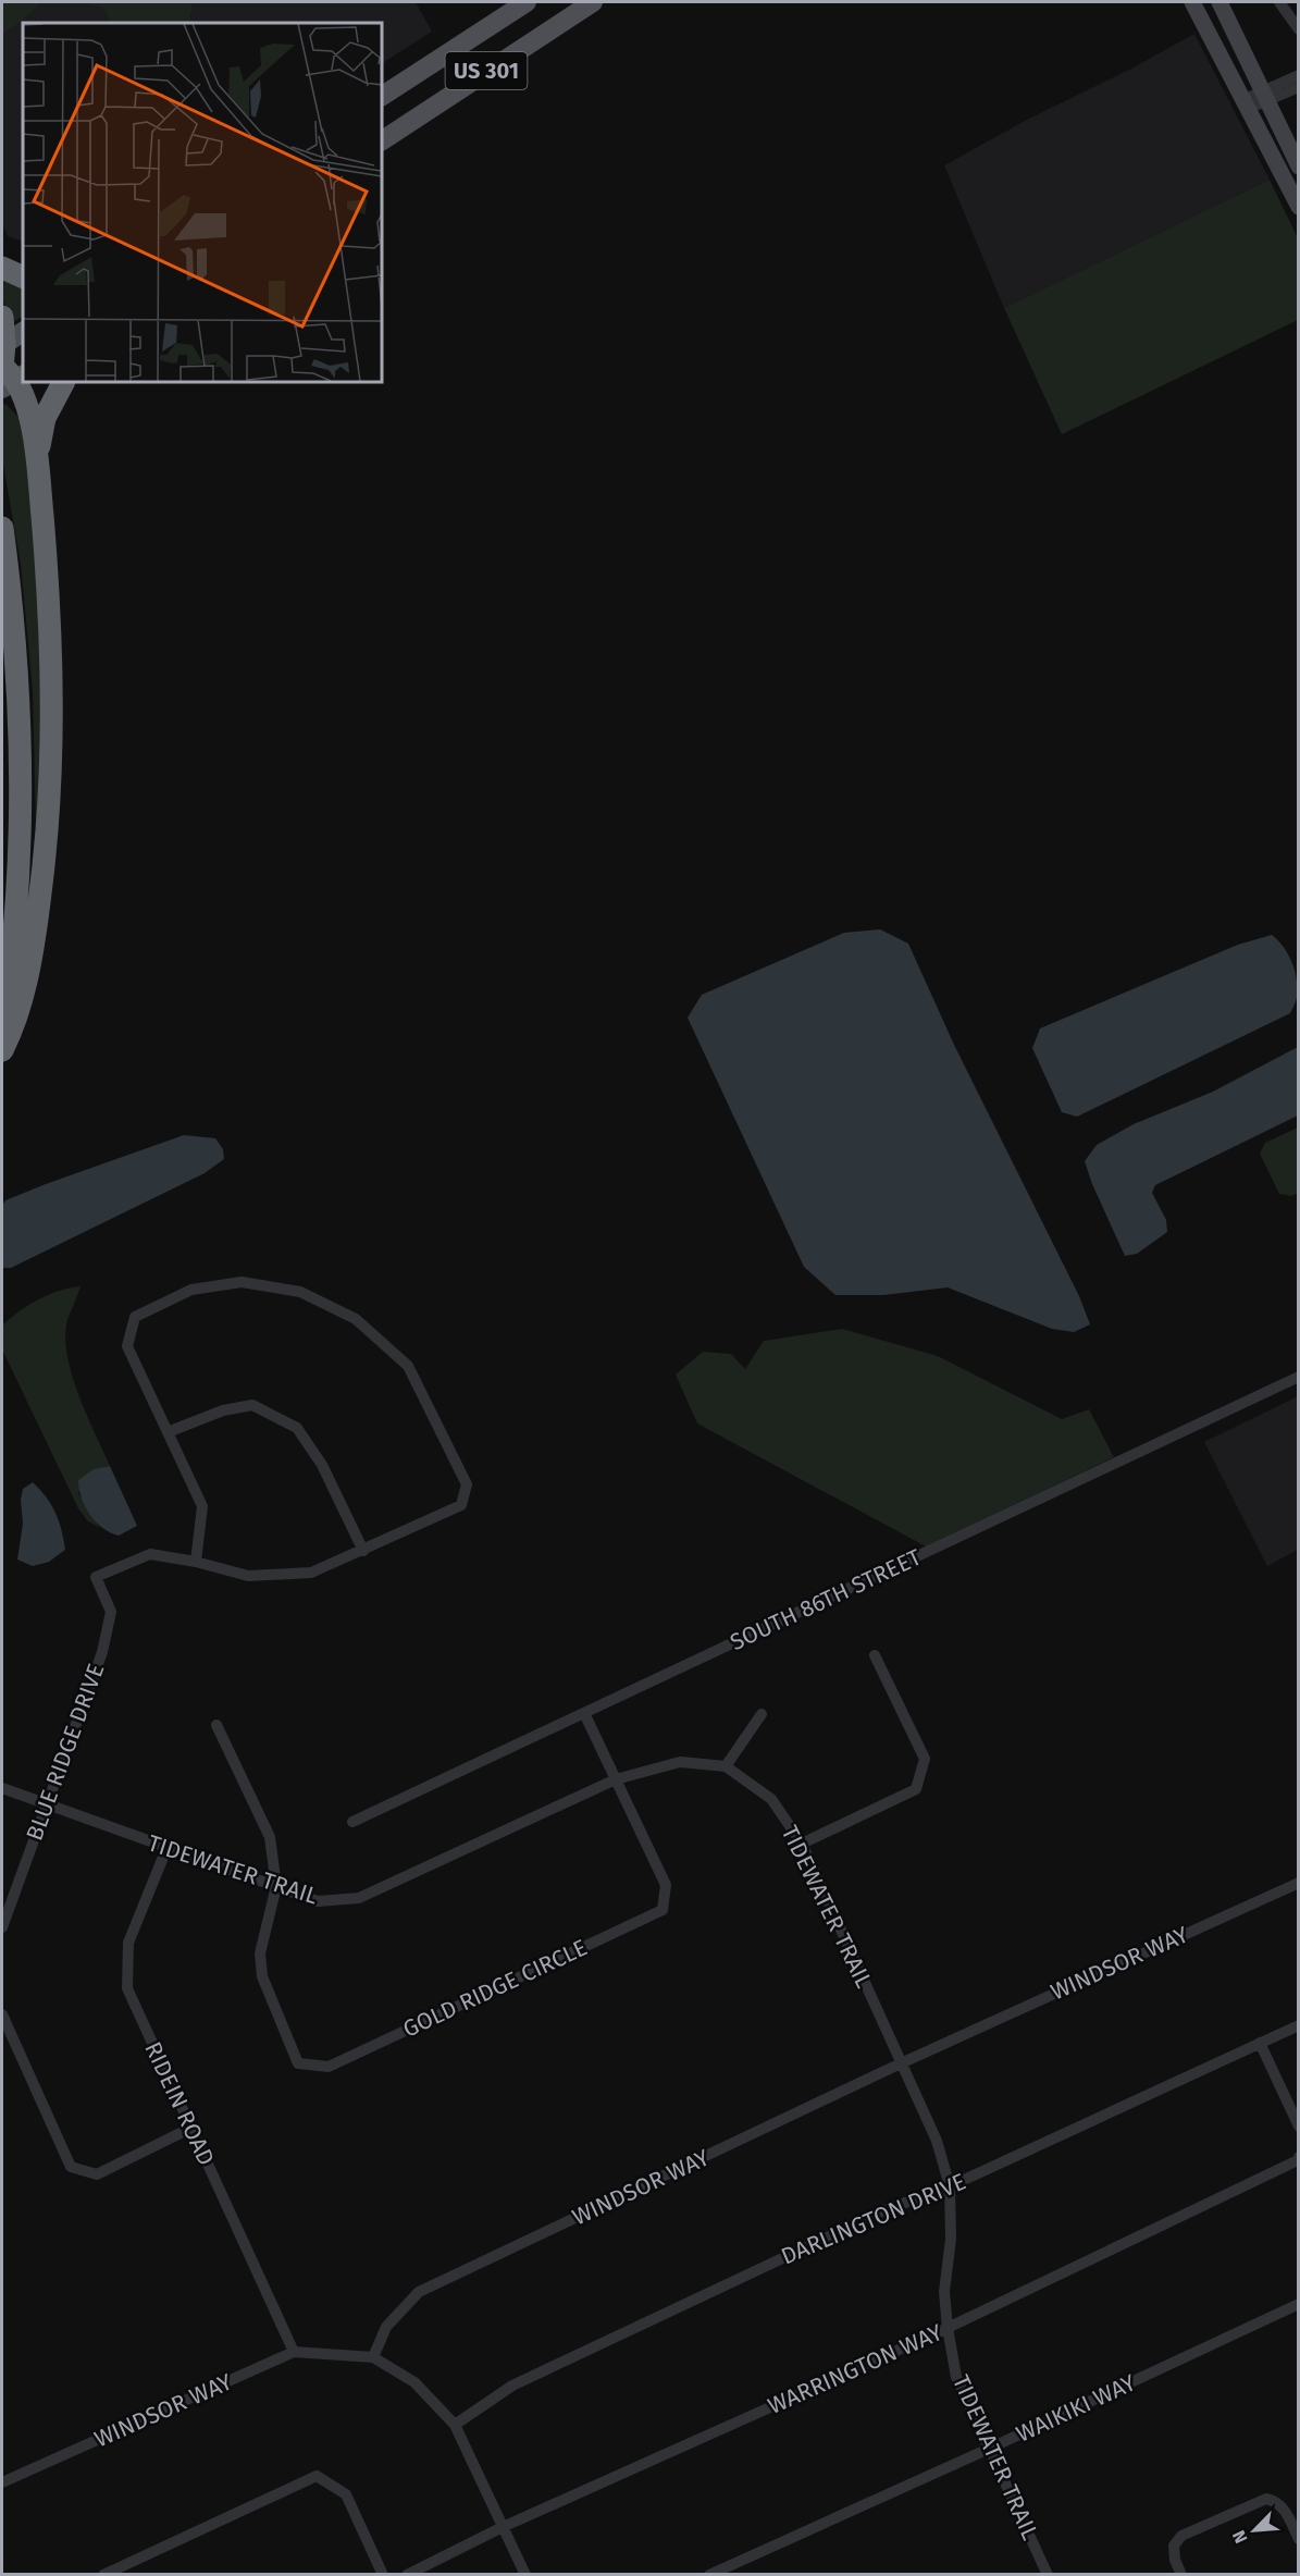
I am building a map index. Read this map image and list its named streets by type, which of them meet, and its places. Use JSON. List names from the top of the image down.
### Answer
{
  "streets": {
    "main road": ["US 301"],
    "street": [
      "SOUTH 86TH STREET",
      "BLUE RIDGE DRIVE",
      "TIDEWATER TRAIL",
      "WINDSOR WAY",
      "GOLD RIDGE CIRCLE",
      "RIDEIN ROAD",
      "DARLINGTON DRIVE",
      "WARRINGTON WAY",
      "WAIKIKI WAY"
    ]
  },
  "crossings": [
    ["SOUTH 86TH STREET", "GOLD RIDGE CIRCLE"],
    ["BLUE RIDGE DRIVE", "TIDEWATER TRAIL"],
    ["TIDEWATER TRAIL", "WINDSOR WAY"],
    ["TIDEWATER TRAIL", "GOLD RIDGE CIRCLE"],
    ["TIDEWATER TRAIL", "RIDEIN ROAD"],
    ["TIDEWATER TRAIL", "DARLINGTON DRIVE"],
    ["TIDEWATER TRAIL", "WARRINGTON WAY"],
    ["TIDEWATER TRAIL", "WAIKIKI WAY"],
    ["WINDSOR WAY", "RIDEIN ROAD"]
  ],
  "north": "bottom left"
}
